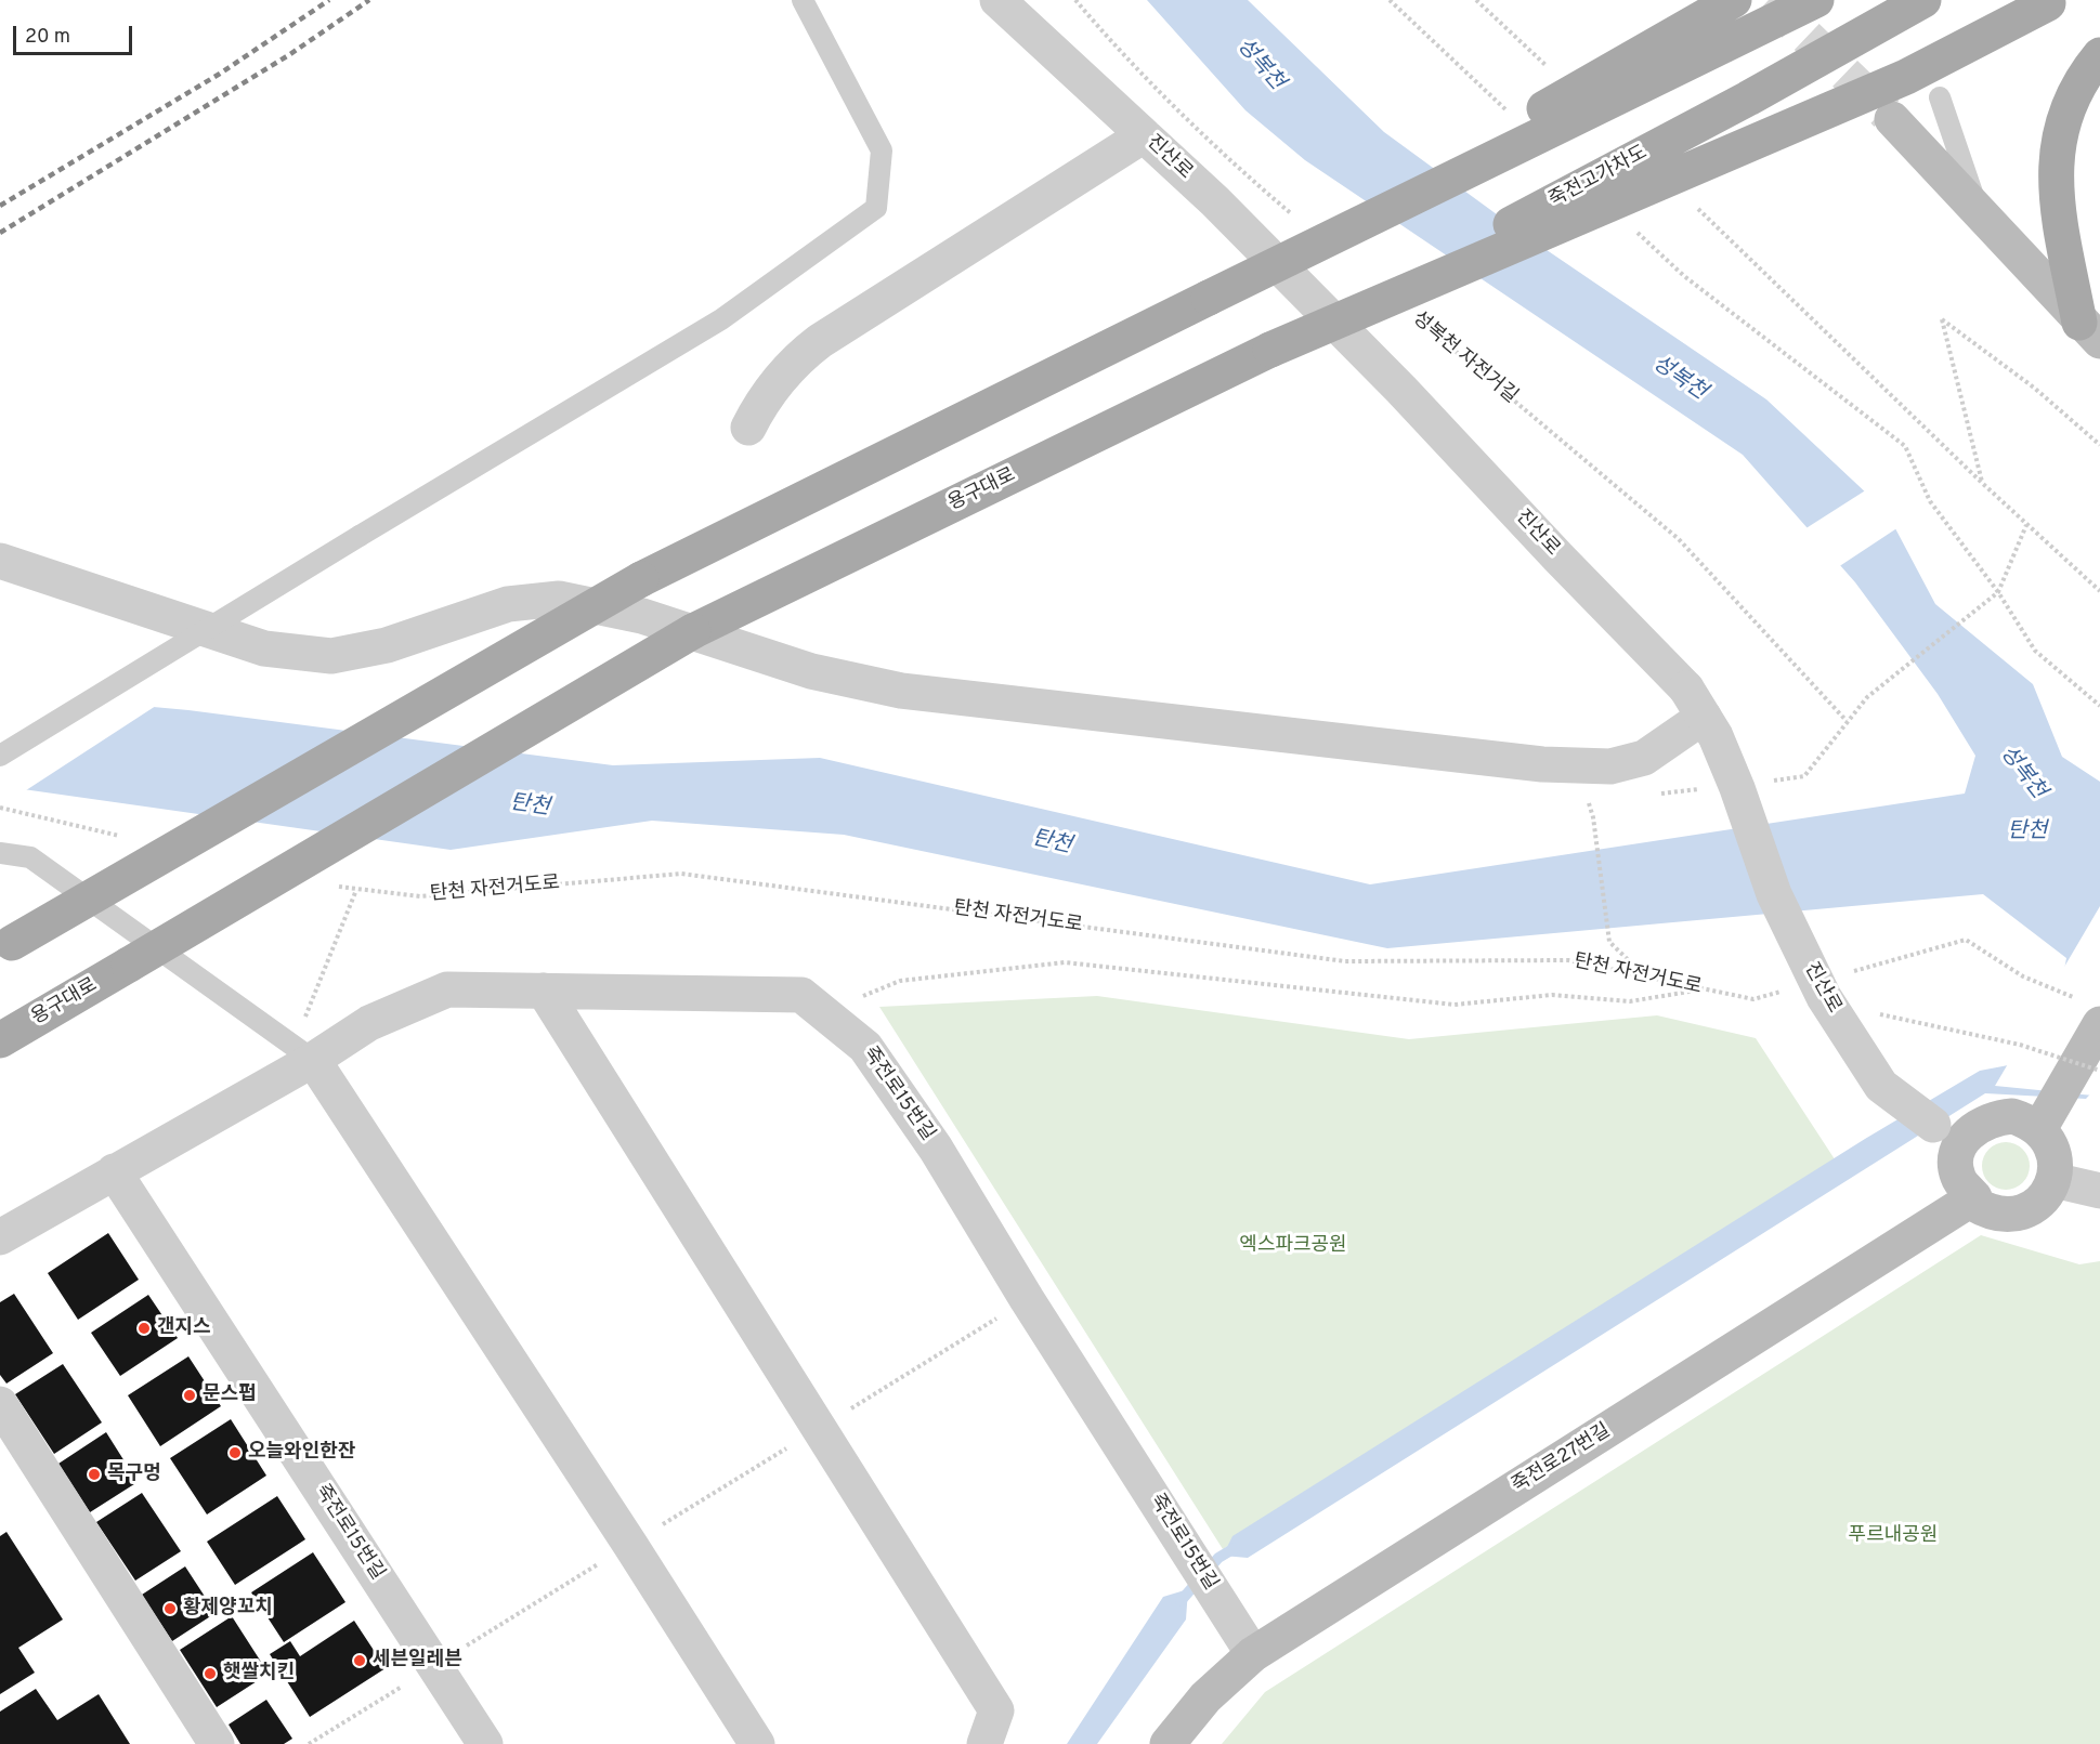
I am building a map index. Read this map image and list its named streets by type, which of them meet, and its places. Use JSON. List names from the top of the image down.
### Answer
{
  "streets": {
    "main road": ["죽전고가차도", "용구대로"],
    "street": ["진산로", "죽전로15번길", "죽전로27번길"],
    "path": ["성복천 자전거길", "탄천 자전거도로"]
  },
  "crossings": [
    ["진산로", "죽전로27번길"],
    ["죽전고가차도", "용구대로"],
    ["죽전로15번길", "죽전로27번길"]
  ],
  "water": ["성복천", "탄천"],
  "parks": ["엑스파크공원", "푸르내공원"],
  "places": [
    "갠지스",
    "문스펍",
    "오늘와인한잔",
    "목구멍",
    "황제양꼬치",
    "세븐일레븐",
    "햇쌀치킨"
  ],
  "scale_bar": "20 m"
}
